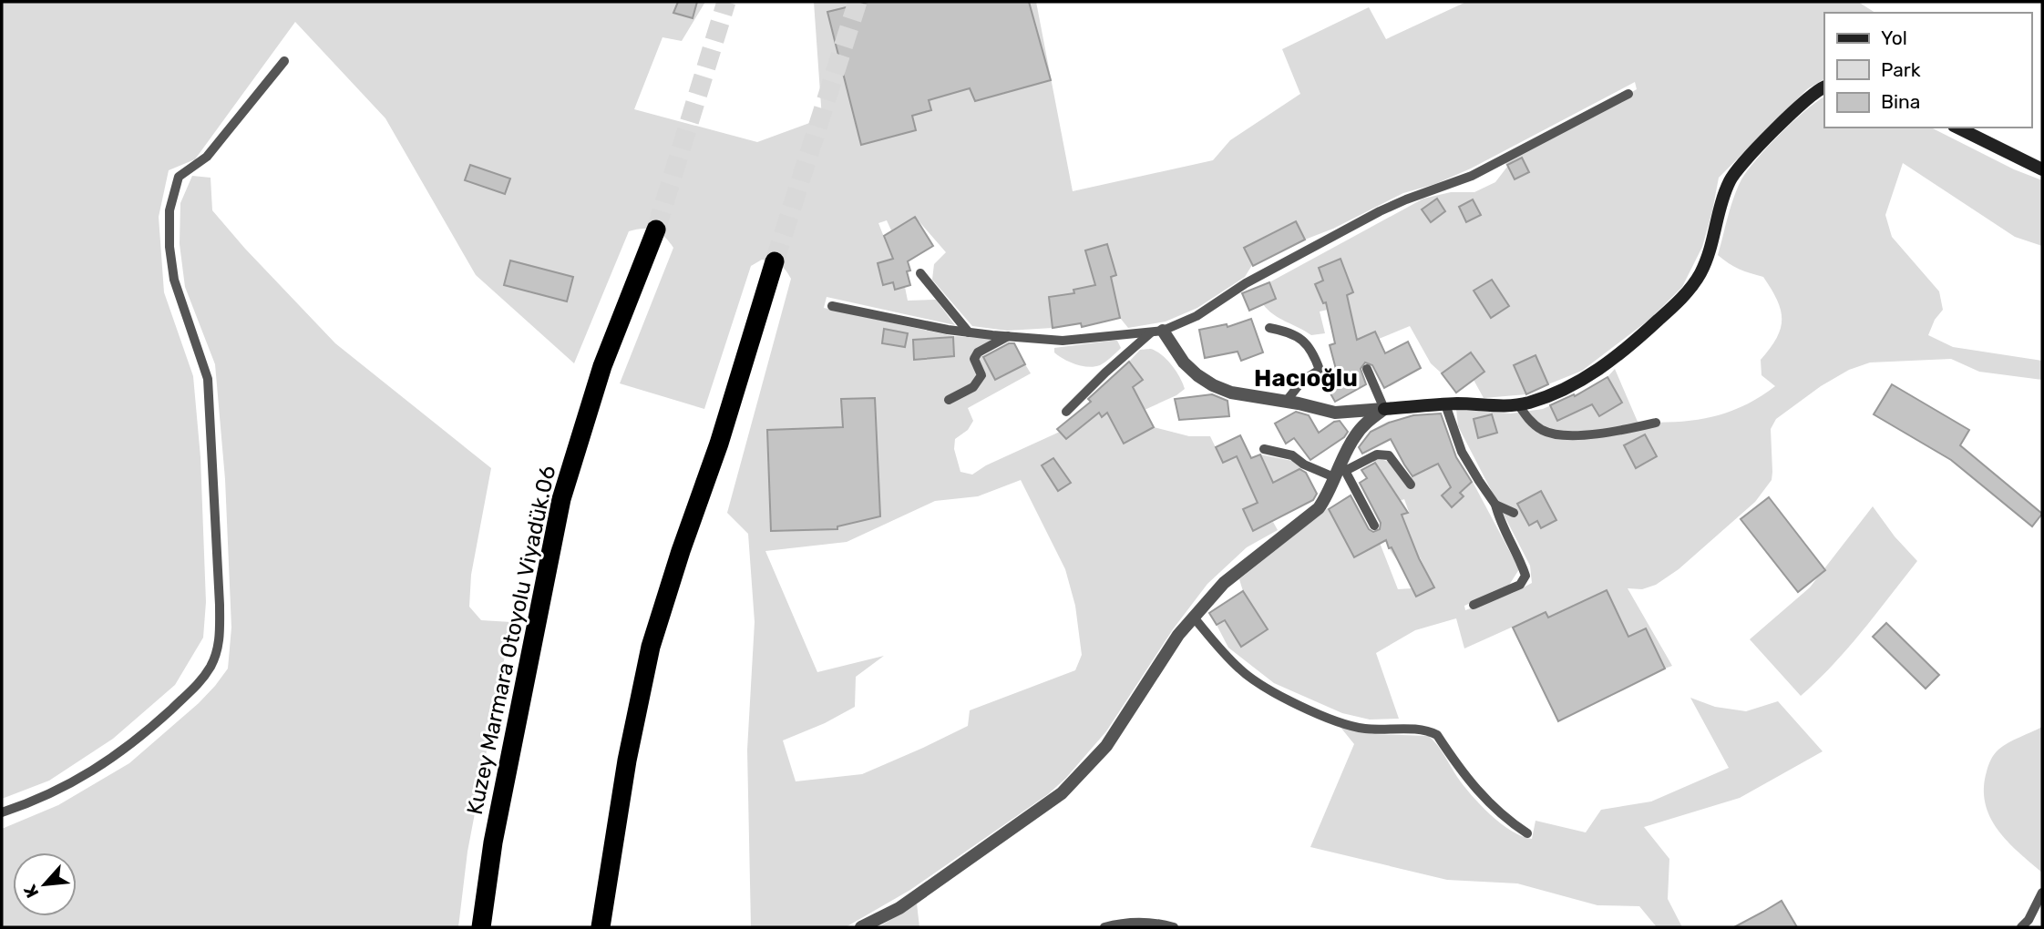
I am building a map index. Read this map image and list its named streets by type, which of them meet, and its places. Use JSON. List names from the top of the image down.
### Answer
{
  "streets": {
    "highway": ["Kuzey Marmara Otoyolu Viyadük.06"]
  },
  "districts": ["Hacıoğlu"],
  "legend": ["Yol", "Park", "Bina"],
  "north": "bottom left"
}
